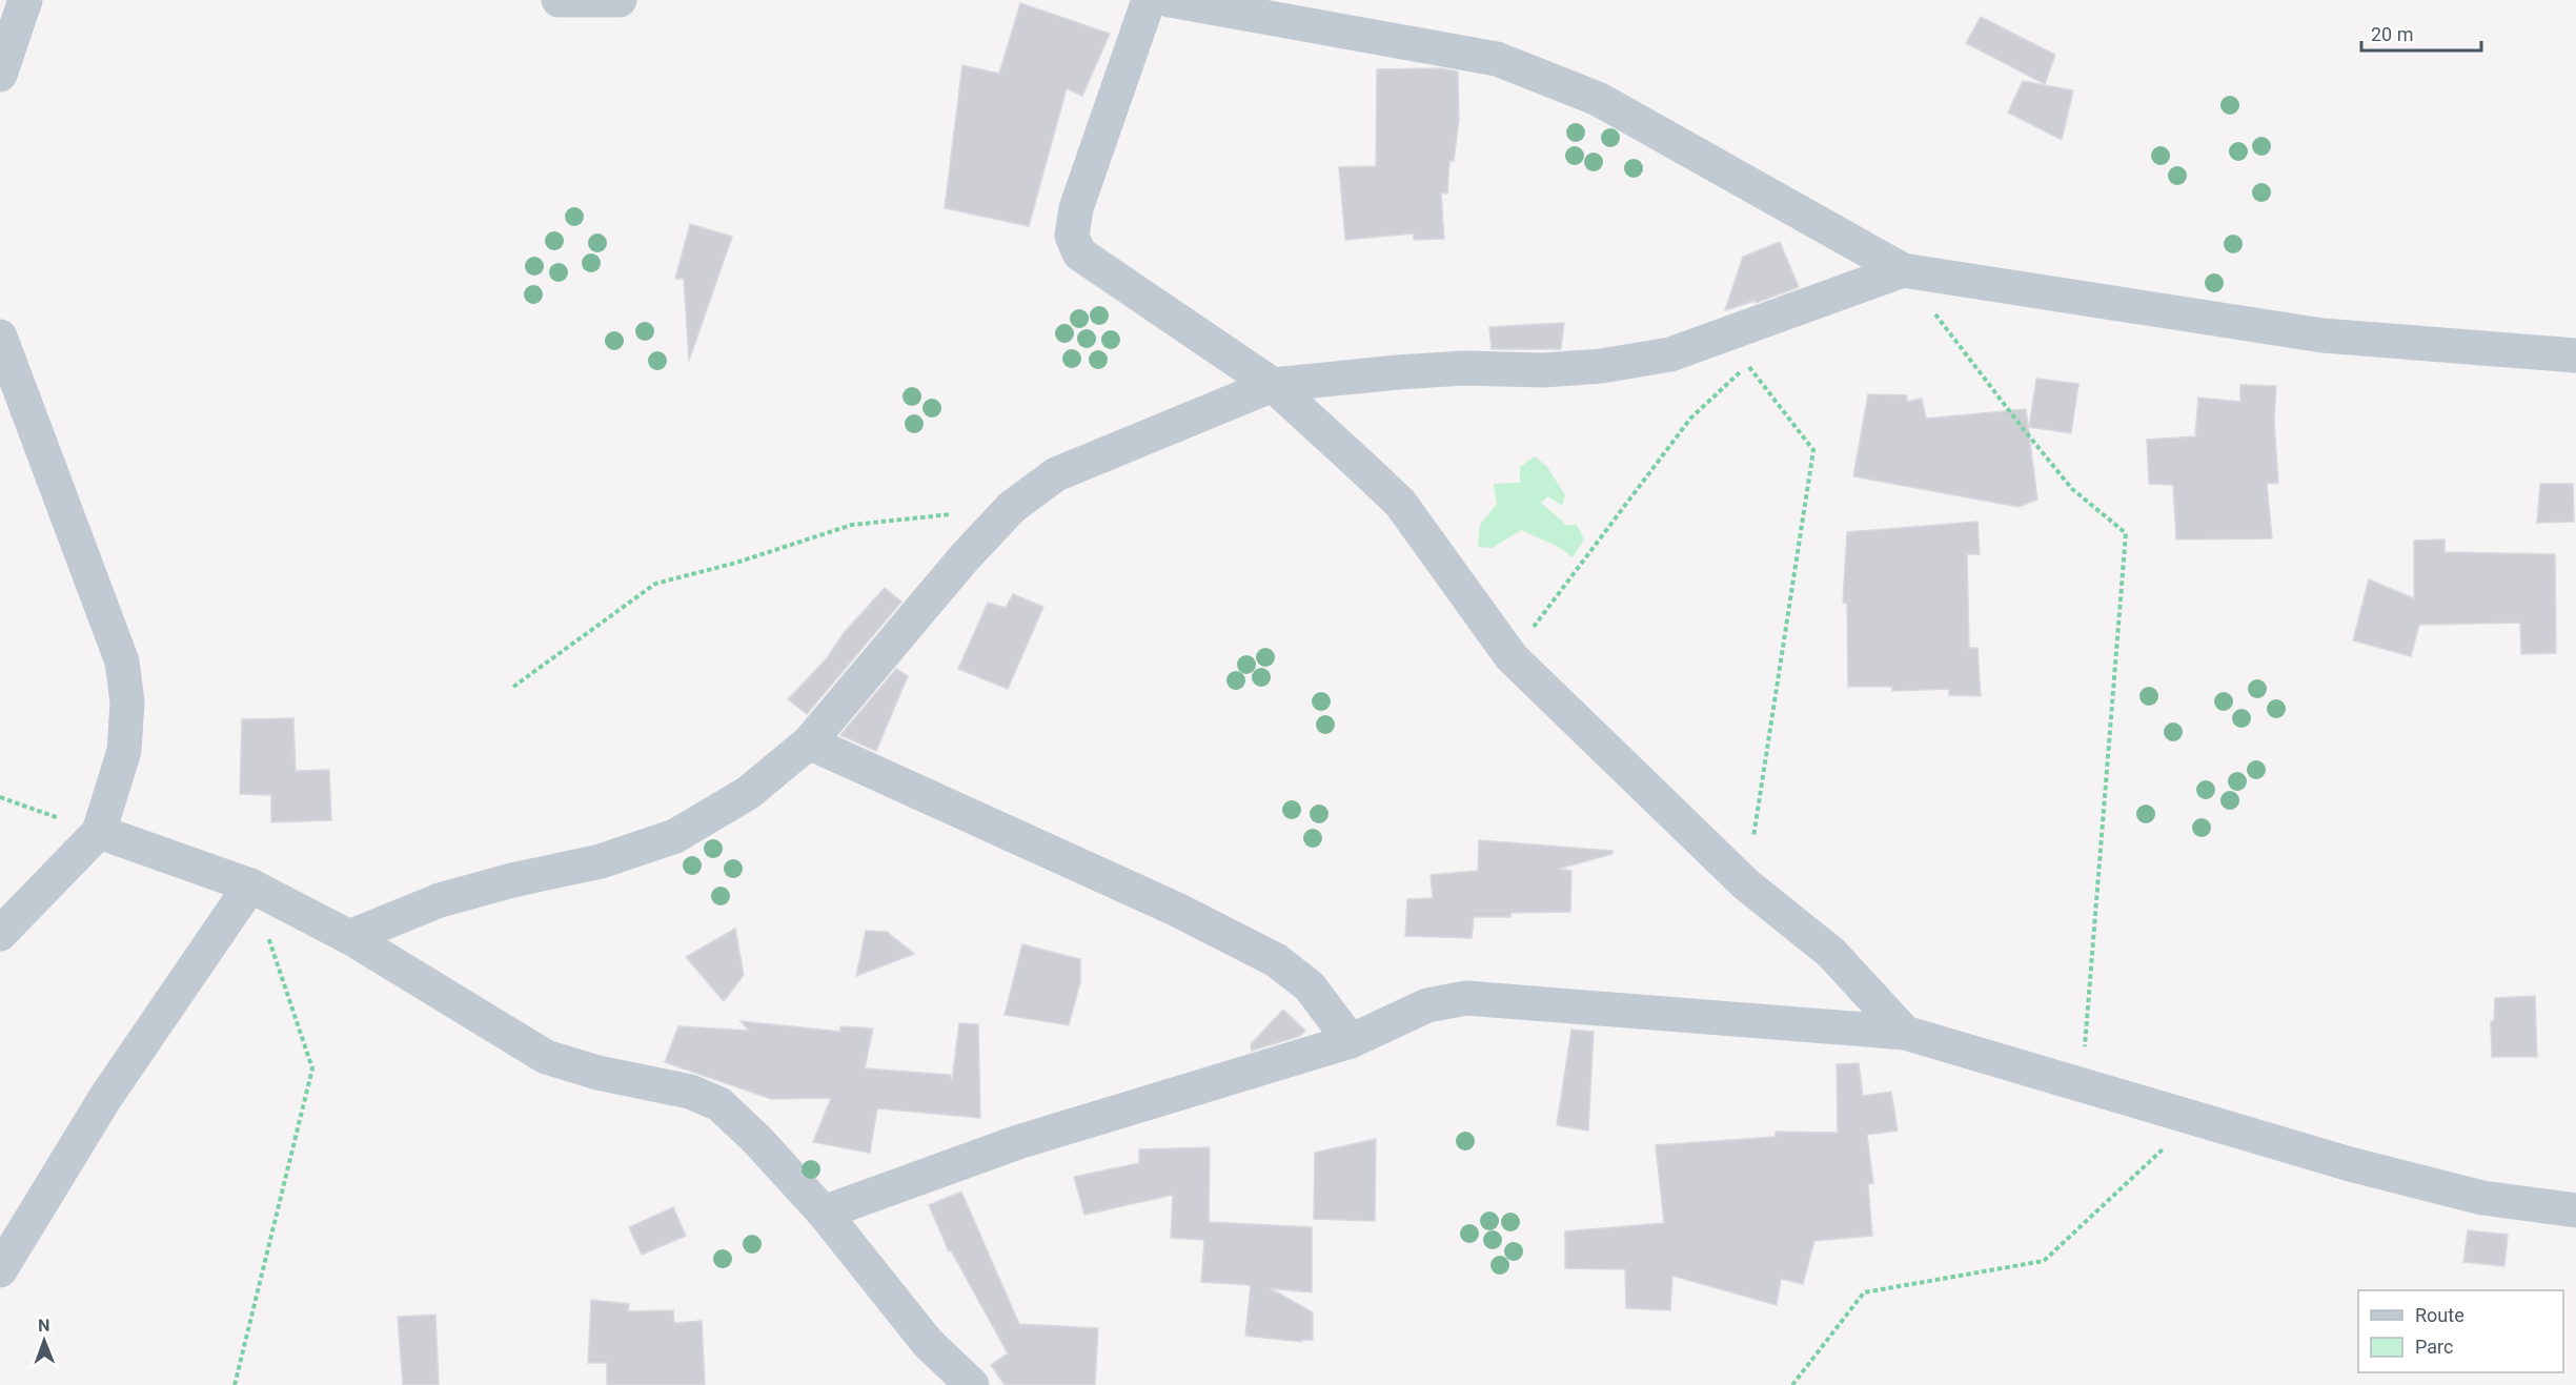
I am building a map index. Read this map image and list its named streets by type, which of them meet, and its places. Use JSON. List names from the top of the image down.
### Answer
{
  "legend": ["Route", "Parc"],
  "scale_bar": "20 m",
  "north": "top"
}
